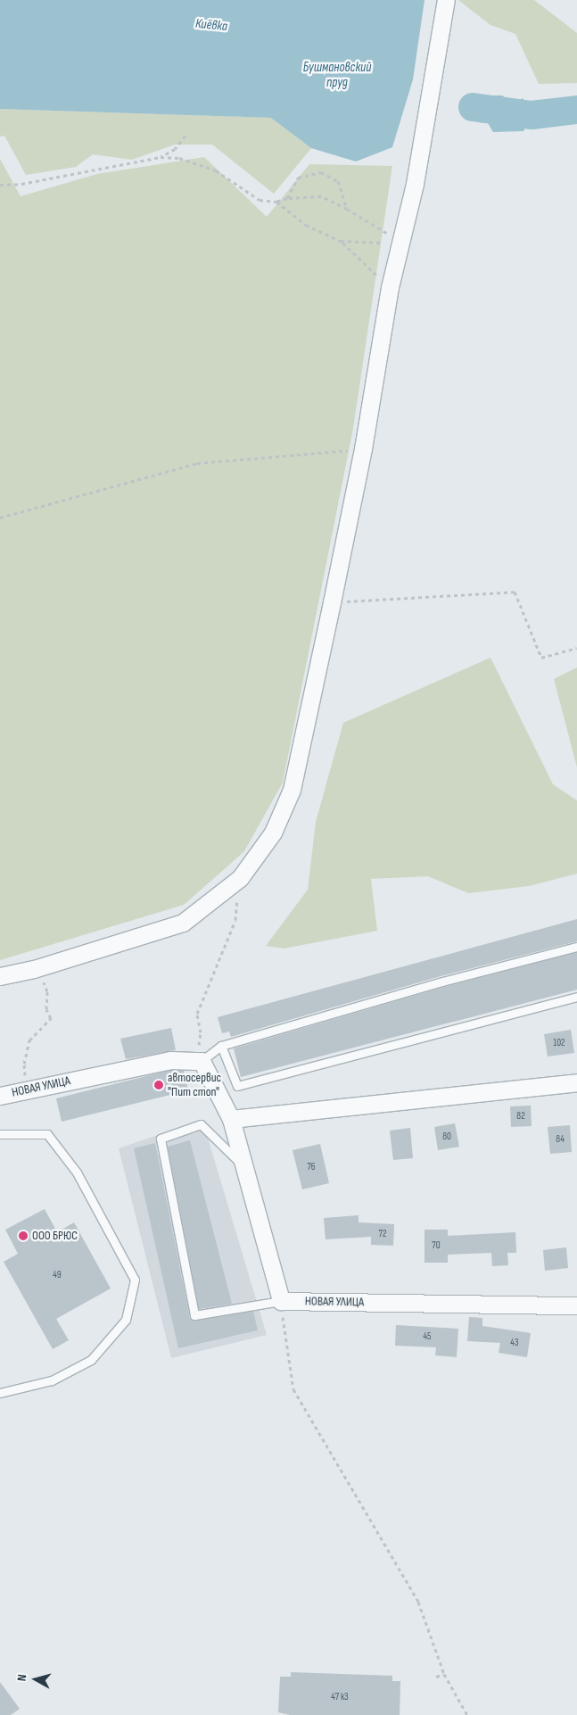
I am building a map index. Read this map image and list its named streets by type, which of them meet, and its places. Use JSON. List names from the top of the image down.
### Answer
{
  "streets": {
    "street": ["НОВАЯ УЛИЦА"]
  },
  "water": ["Киёвка", "Бушмановский пруд"],
  "places": ["автосервис \"Пит стоп\"", "ООО БРЮС"],
  "house_numbers": [
    "102",
    "82",
    "80",
    "84",
    "76",
    "72",
    "70",
    "49",
    "45",
    "43",
    "47 к3"
  ],
  "north": "left"
}
